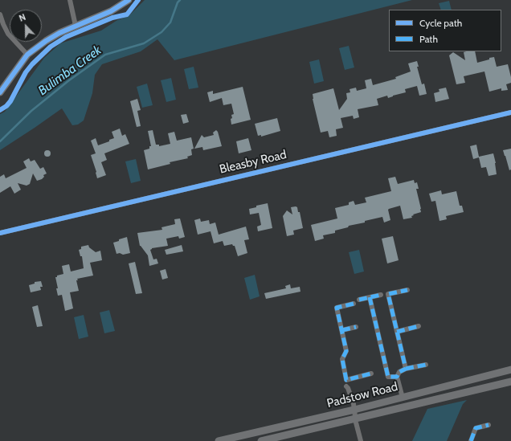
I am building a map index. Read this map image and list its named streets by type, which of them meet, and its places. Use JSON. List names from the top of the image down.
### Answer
{
  "streets": {
    "main road": ["Padstow Road"],
    "street": ["Bleasby Road"]
  },
  "water": ["Bulimba Creek"],
  "legend": ["Cycle path", "Path"],
  "north": "top"
}
